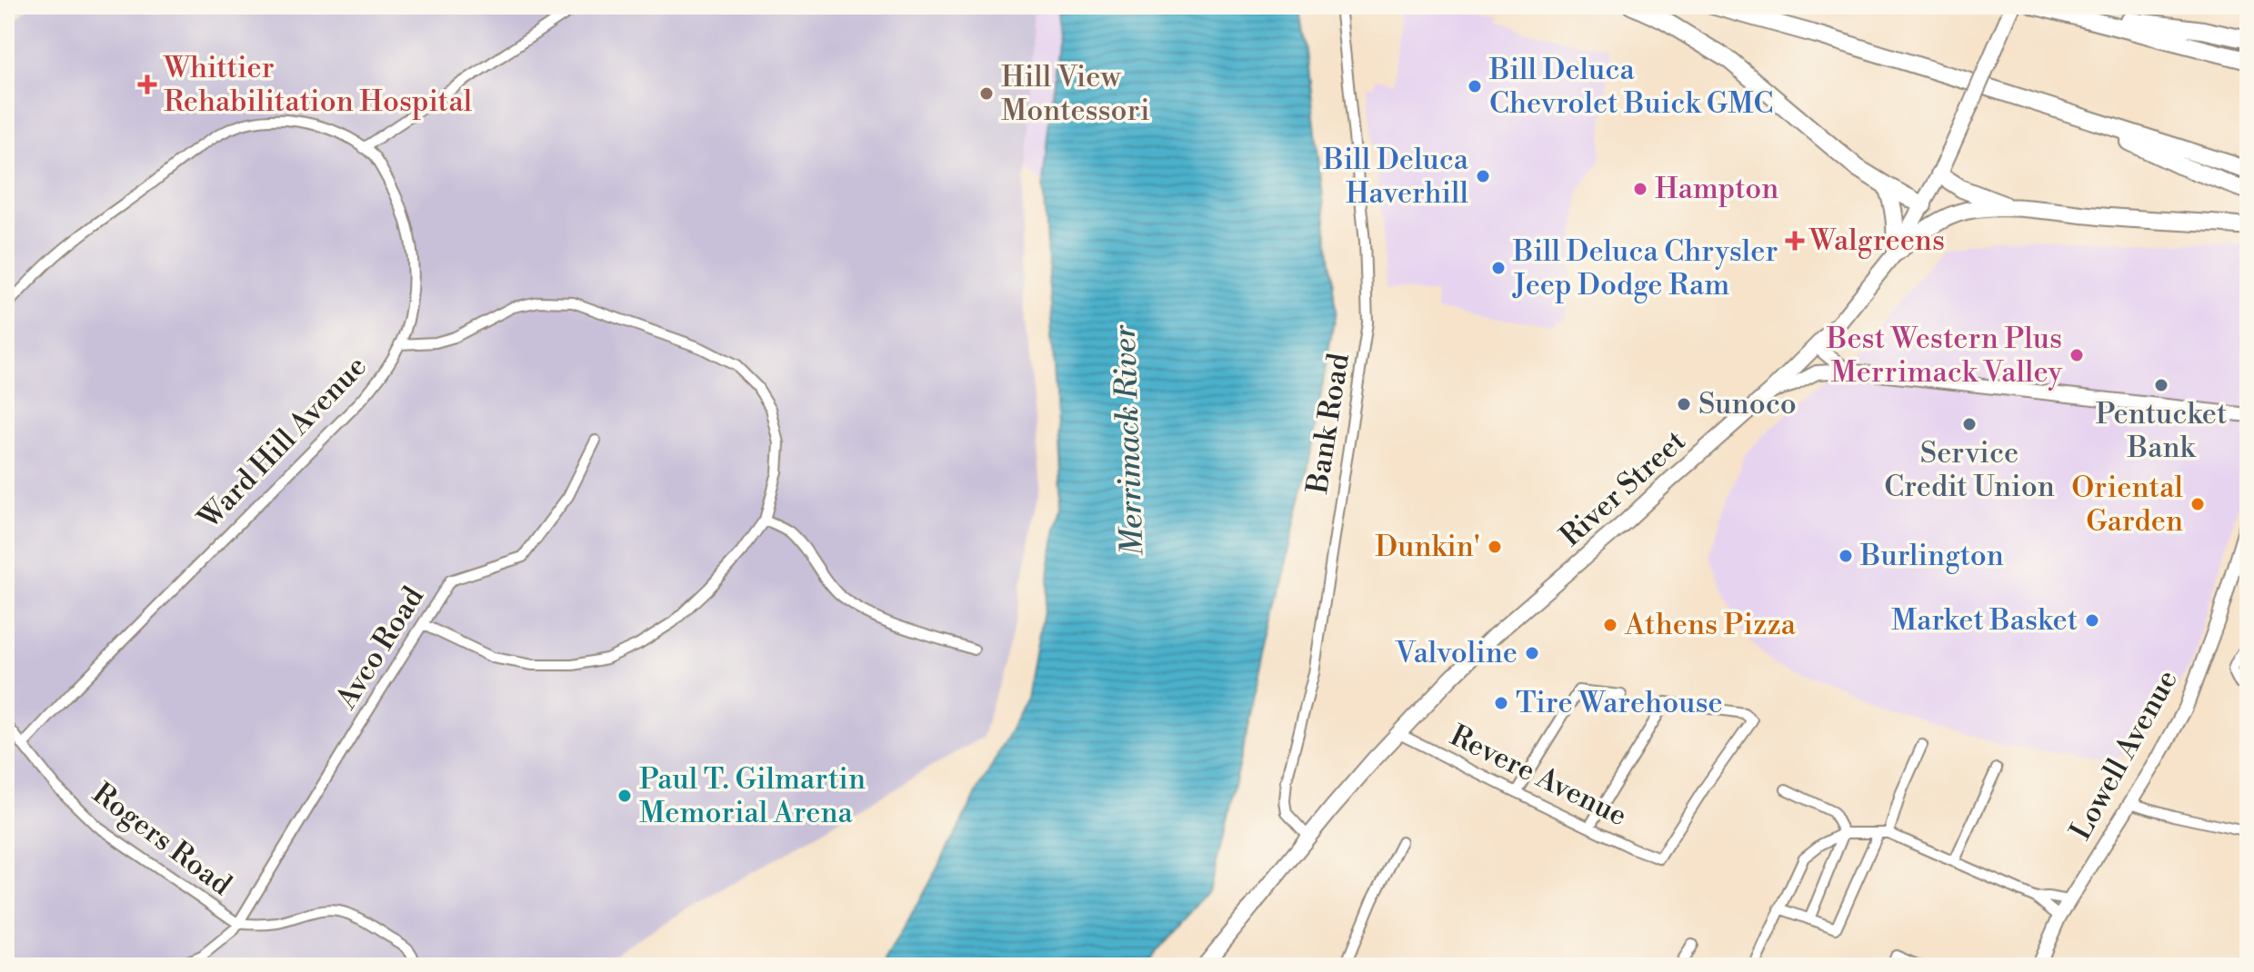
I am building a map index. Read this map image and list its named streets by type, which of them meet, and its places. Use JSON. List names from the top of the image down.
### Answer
{
  "streets": {
    "main road": ["River Street", "Lowell Avenue"],
    "street": [
      "Bank Road",
      "Ward Hill Avenue",
      "Avco Road",
      "Revere Avenue",
      "Rogers Road"
    ]
  },
  "crossings": [
    ["Bank Road", "River Street"],
    ["Ward Hill Avenue", "Rogers Road"],
    ["River Street", "Revere Avenue"],
    ["Avco Road", "Rogers Road"]
  ],
  "water": ["Merrimack River"],
  "places": {
    "health": ["Whittier Rehabilitation Hospital", "Walgreens"],
    "other": [
      "Bill Deluca Chevrolet Buick GMC",
      "Hill View Montessori",
      "Bill Deluca Haverhill",
      "Hampton",
      "Bill Deluca Chrysler Jeep Dodge Ram",
      "Best Western Plus Merrimack Valley",
      "Pentucket Bank",
      "Sunoco",
      "Service Credit Union",
      "Oriental Garden",
      "Dunkin'",
      "Burlington",
      "Market Basket",
      "Athens Pizza",
      "Valvoline",
      "Tire Warehouse",
      "Paul T. Gilmartin Memorial Arena"
    ]
  }
}
